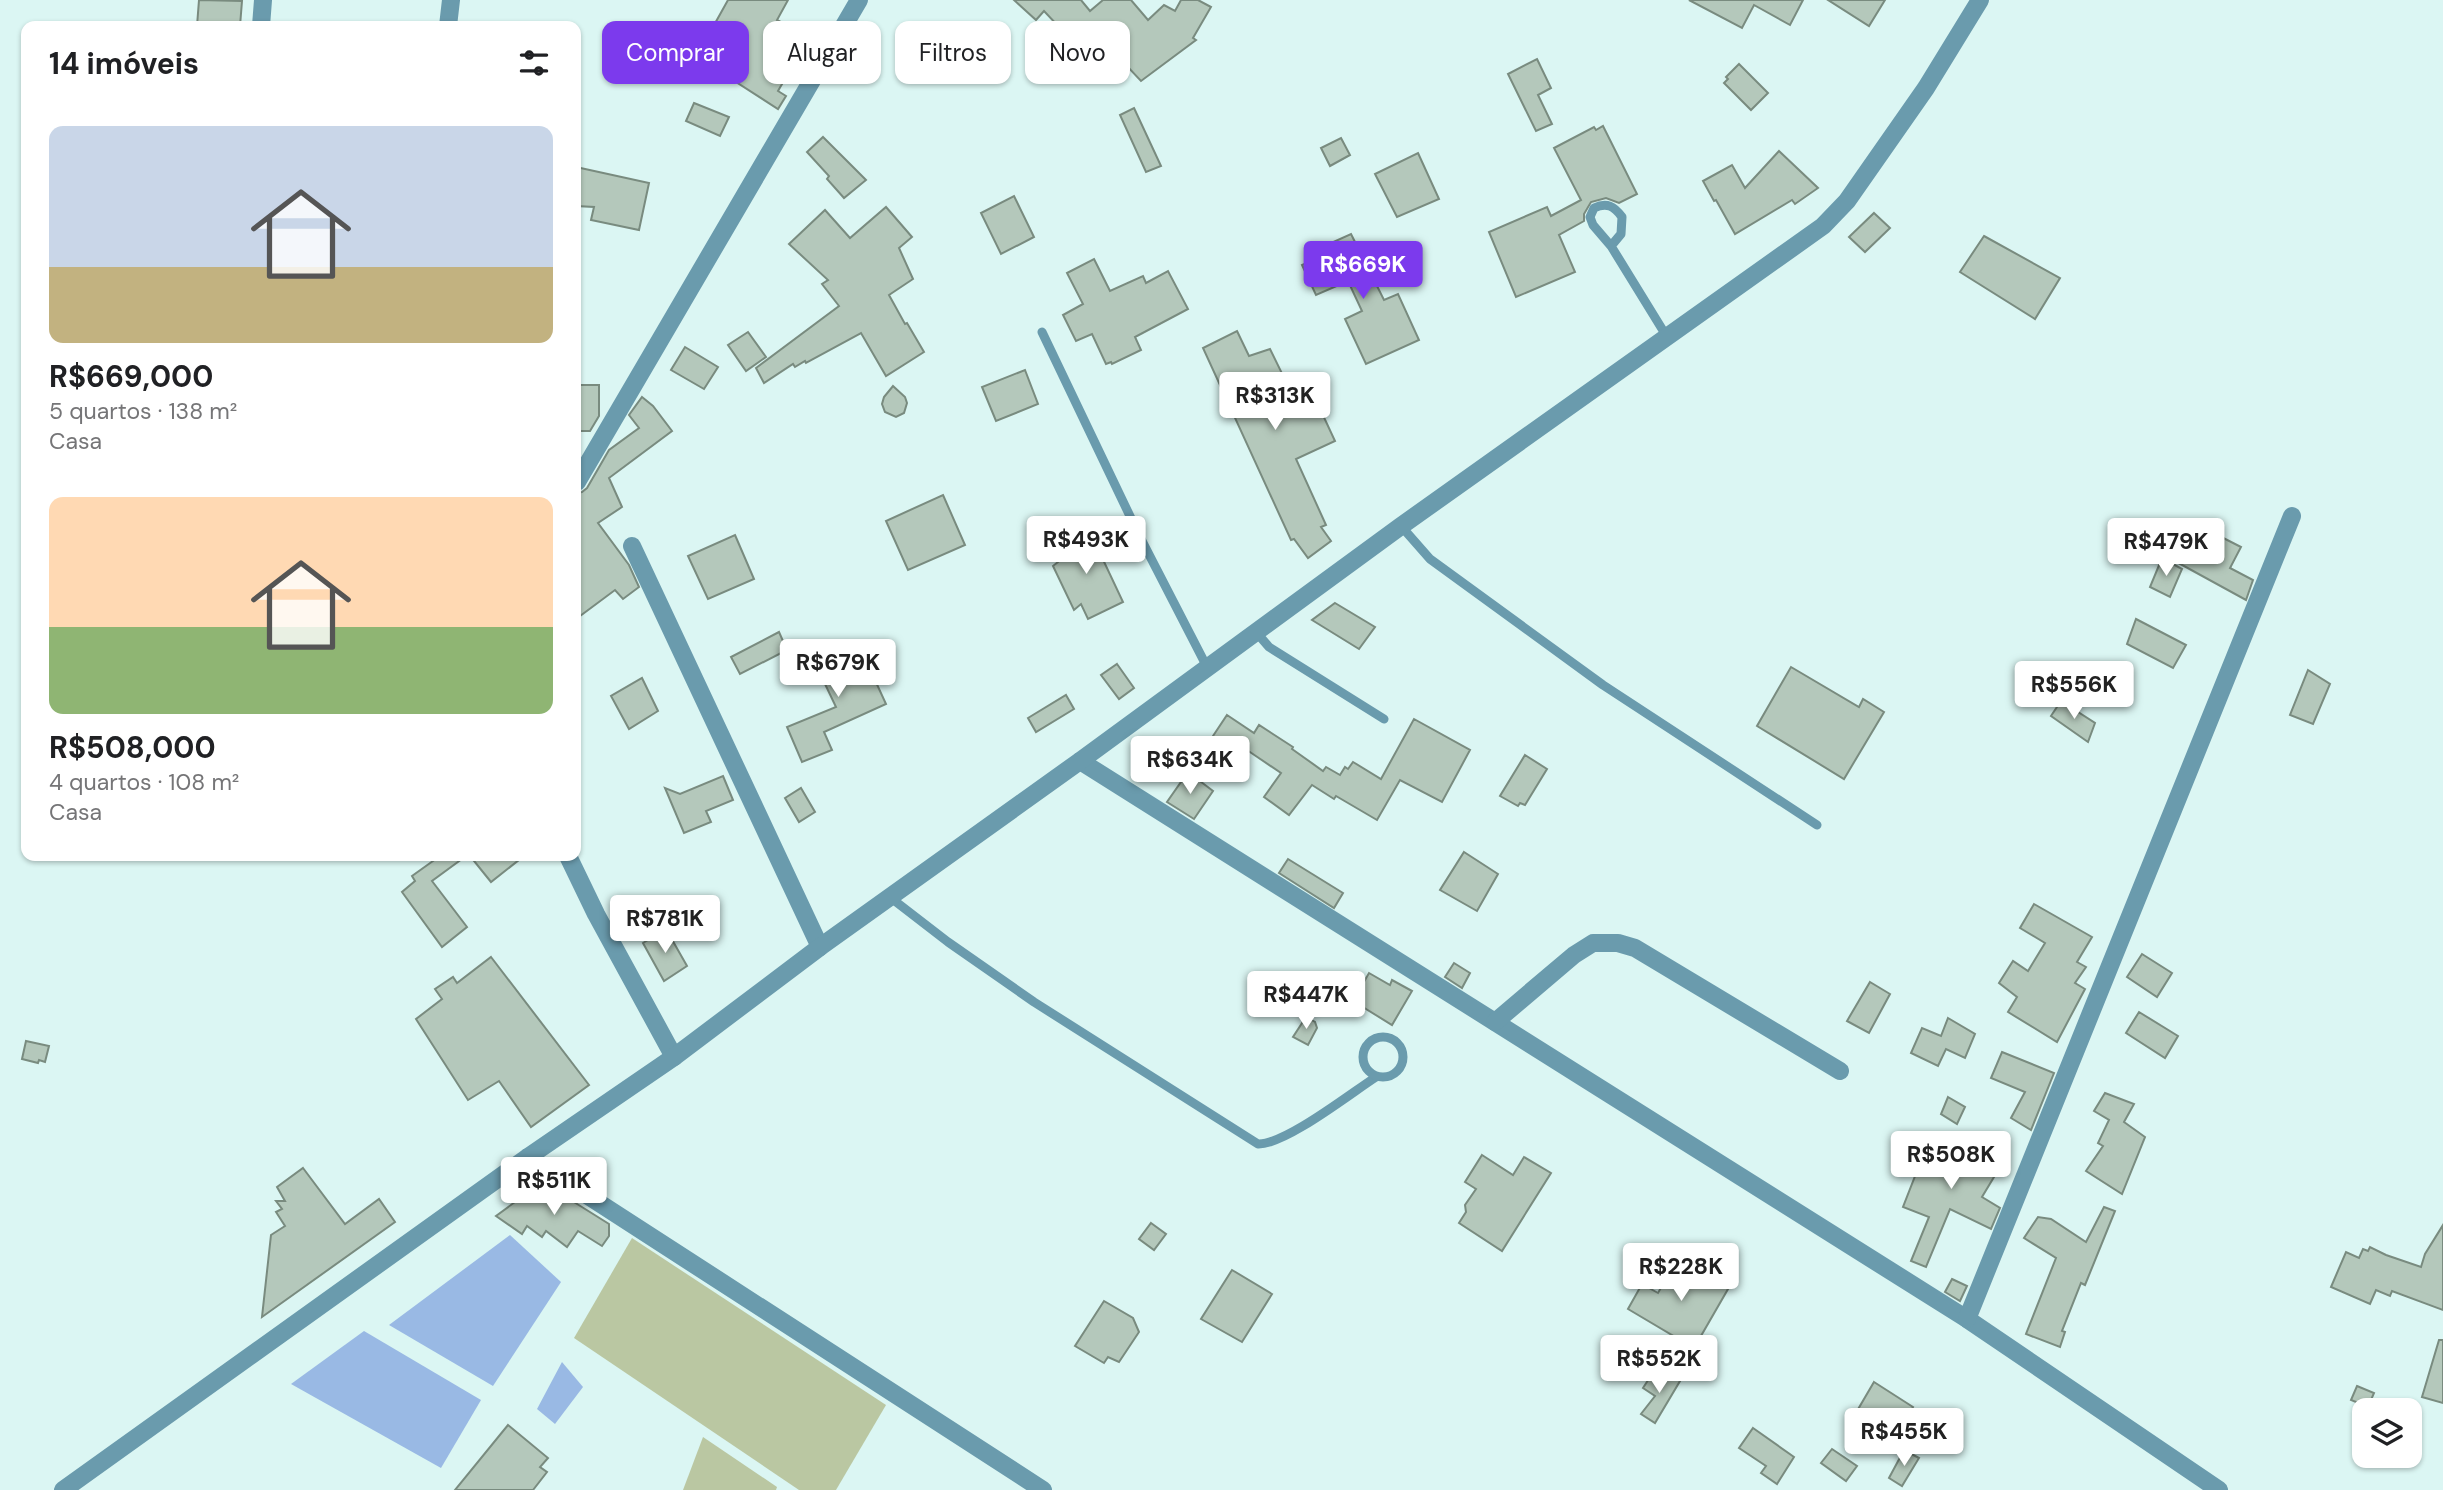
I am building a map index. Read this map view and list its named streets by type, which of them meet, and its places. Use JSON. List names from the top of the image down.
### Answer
{
  "page": {
    "chip": [
      "Comprar",
      "Alugar",
      "Filtros",
      "Novo"
    ],
    "heading": "14 imóveis",
    "list": [
      {
        "name": "R$669,000",
        "note": "5 quartos · 138 m² · Casa"
      },
      {
        "name": "R$508,000",
        "note": "4 quartos · 108 m² · Casa"
      }
    ],
    "price": [
      "R$669K",
      "R$313K",
      "R$493K",
      "R$479K",
      "R$679K",
      "R$556K",
      "R$634K",
      "R$781K",
      "R$447K",
      "R$508K",
      "R$511K",
      "R$228K",
      "R$552K",
      "R$455K"
    ]
  }
}
